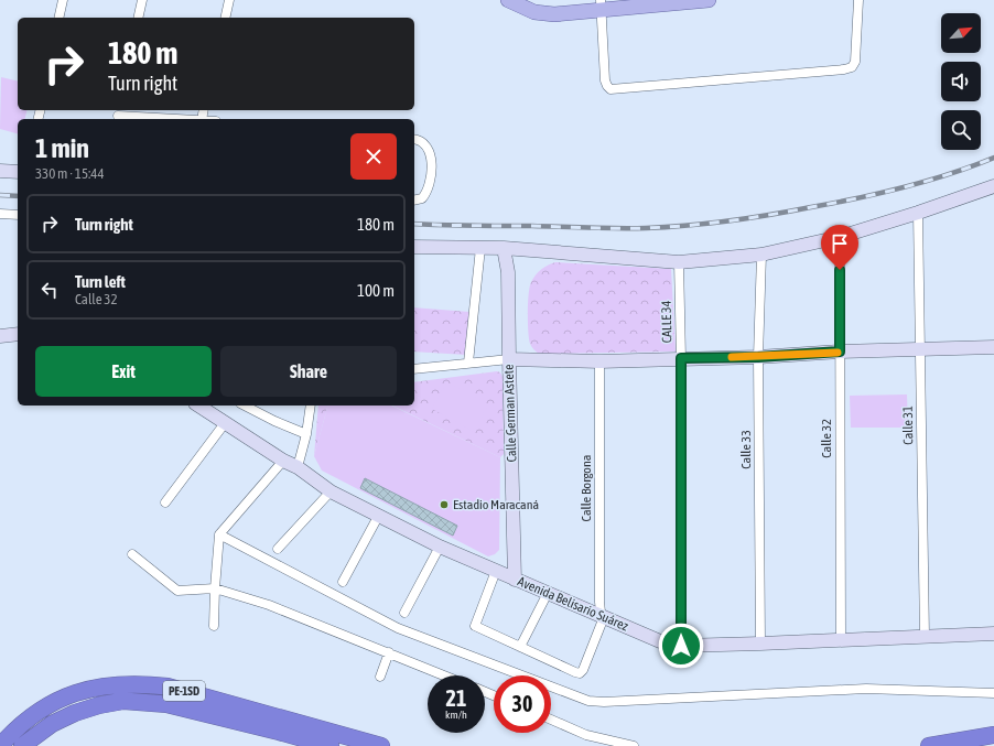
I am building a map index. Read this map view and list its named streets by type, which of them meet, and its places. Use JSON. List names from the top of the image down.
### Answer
{
  "streets": {
    "highway": ["PE-1SD"],
    "street": [
      "CALLE 34",
      "Calle German Astete",
      "Calle 31",
      "Calle 32",
      "Calle 33",
      "Calle Borgona",
      "Avenida Belisario Suárez"
    ]
  },
  "crossings": [
    ["CALLE 34", "Avenida Belisario Suárez"],
    ["Calle German Astete", "Avenida Belisario Suárez"],
    ["Calle 31", "Avenida Belisario Suárez"],
    ["Calle 32", "Avenida Belisario Suárez"],
    ["Calle 33", "Avenida Belisario Suárez"],
    ["Calle Borgona", "Avenida Belisario Suárez"]
  ],
  "places": ["Estadio Maracaná"],
  "north": "top right",
  "page": {
    "turn": ["180 m", "Turn right"],
    "heading": ["1 min", "330 m · 15:44"],
    "list": [
      {
        "name": "Turn right",
        "value": "180 m"
      },
      {
        "name": "Turn left",
        "note": "Calle 32",
        "value": "100 m"
      }
    ],
    "buttons": ["Exit", "Share"],
    "speed": "21 km/h",
    "limit": "30"
  }
}
